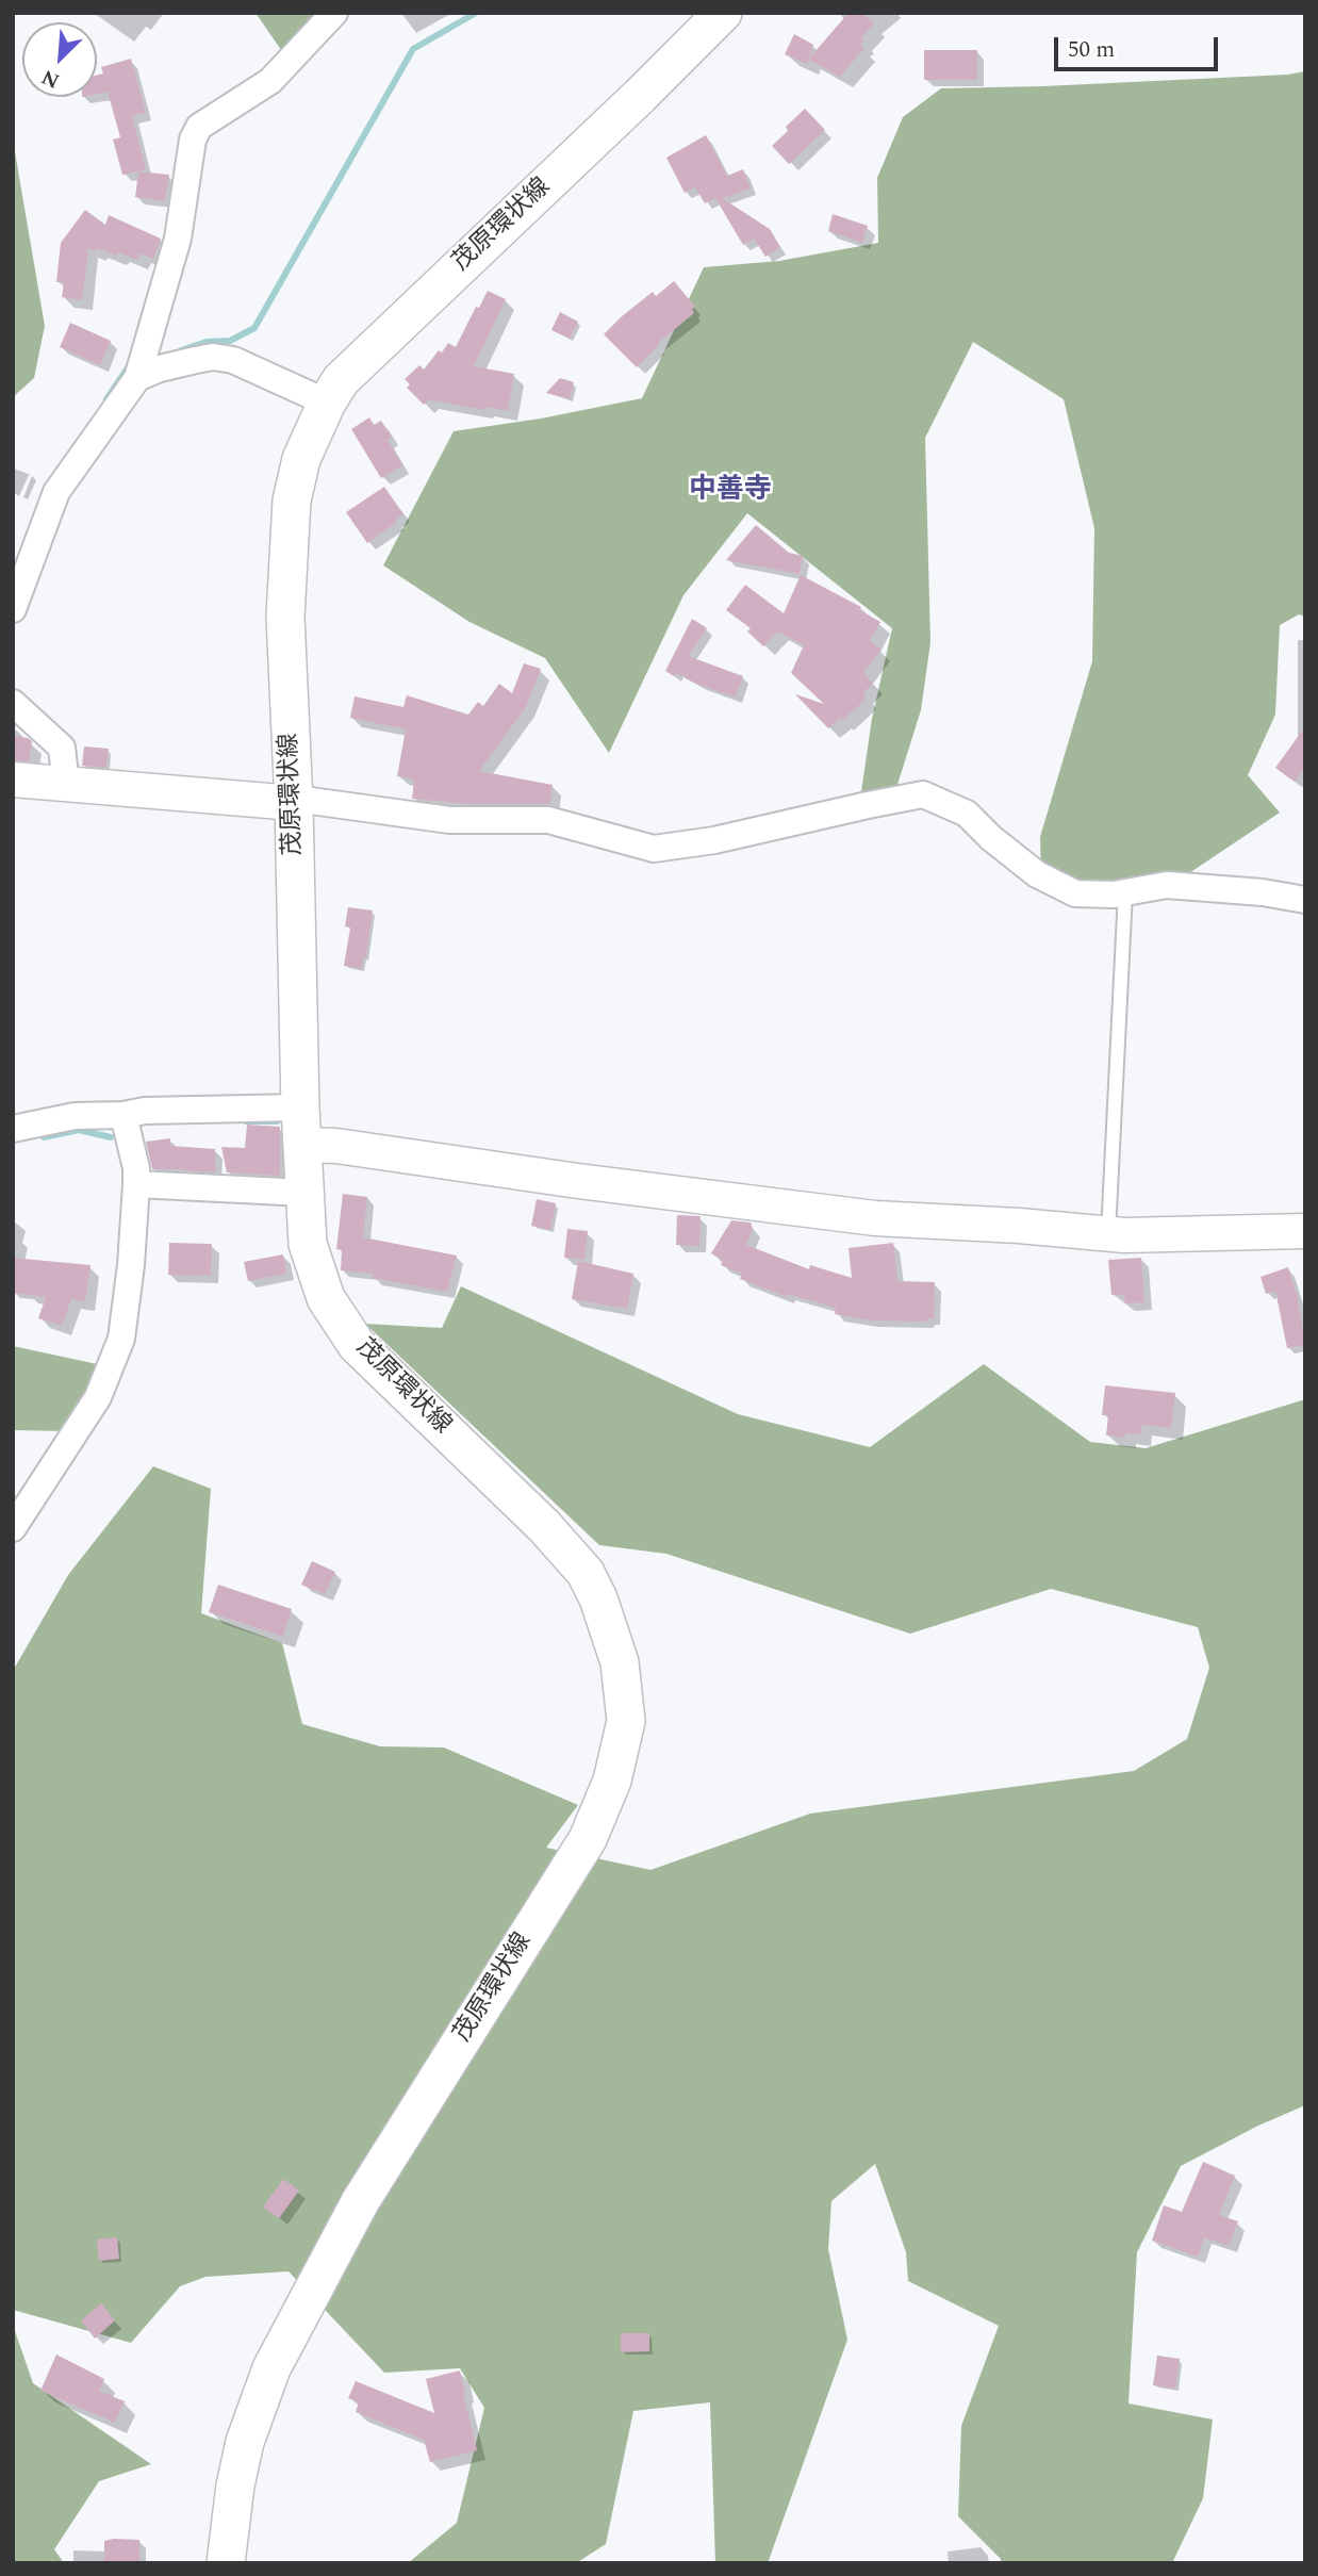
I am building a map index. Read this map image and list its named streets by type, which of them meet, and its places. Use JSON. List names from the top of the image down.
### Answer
{
  "streets": {
    "main road": ["茂原環状線"]
  },
  "districts": ["中善寺"],
  "scale_bar": "50 m",
  "north": "bottom left"
}
